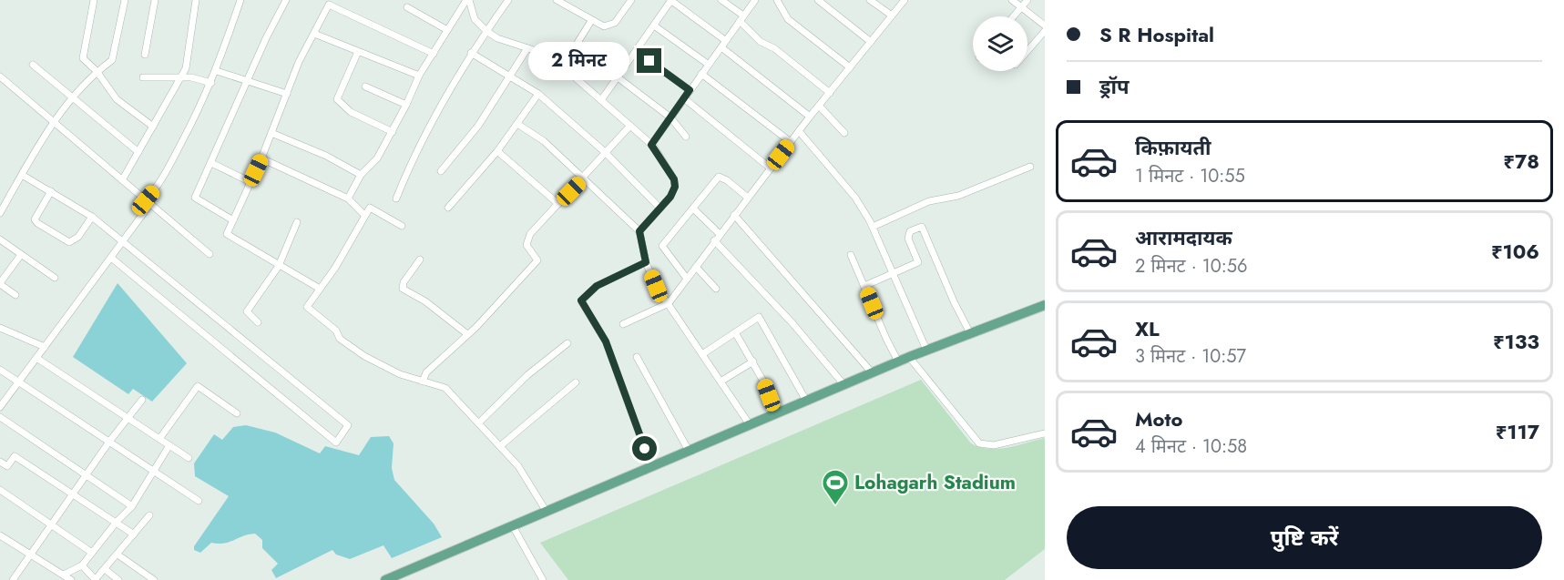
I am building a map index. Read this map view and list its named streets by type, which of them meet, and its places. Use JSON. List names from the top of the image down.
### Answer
{
  "places": {
    "sports": ["Lohagarh Stadium"]
  },
  "page": {
    "banner": ["S R Hospital", "ड्रॉप"],
    "bubble": "2 मिनट",
    "list": [
      {
        "name": "किफ़ायती",
        "note": "1 मिनट · 10:55",
        "value": "₹78"
      },
      {
        "name": "आरामदायक",
        "note": "2 मिनट · 10:56",
        "value": "₹106"
      },
      {
        "name": "XL",
        "note": "3 मिनट · 10:57",
        "value": "₹133"
      },
      {
        "name": "Moto",
        "note": "4 मिनट · 10:58",
        "value": "₹117"
      }
    ],
    "buttons": "पुष्टि करें"
  }
}
